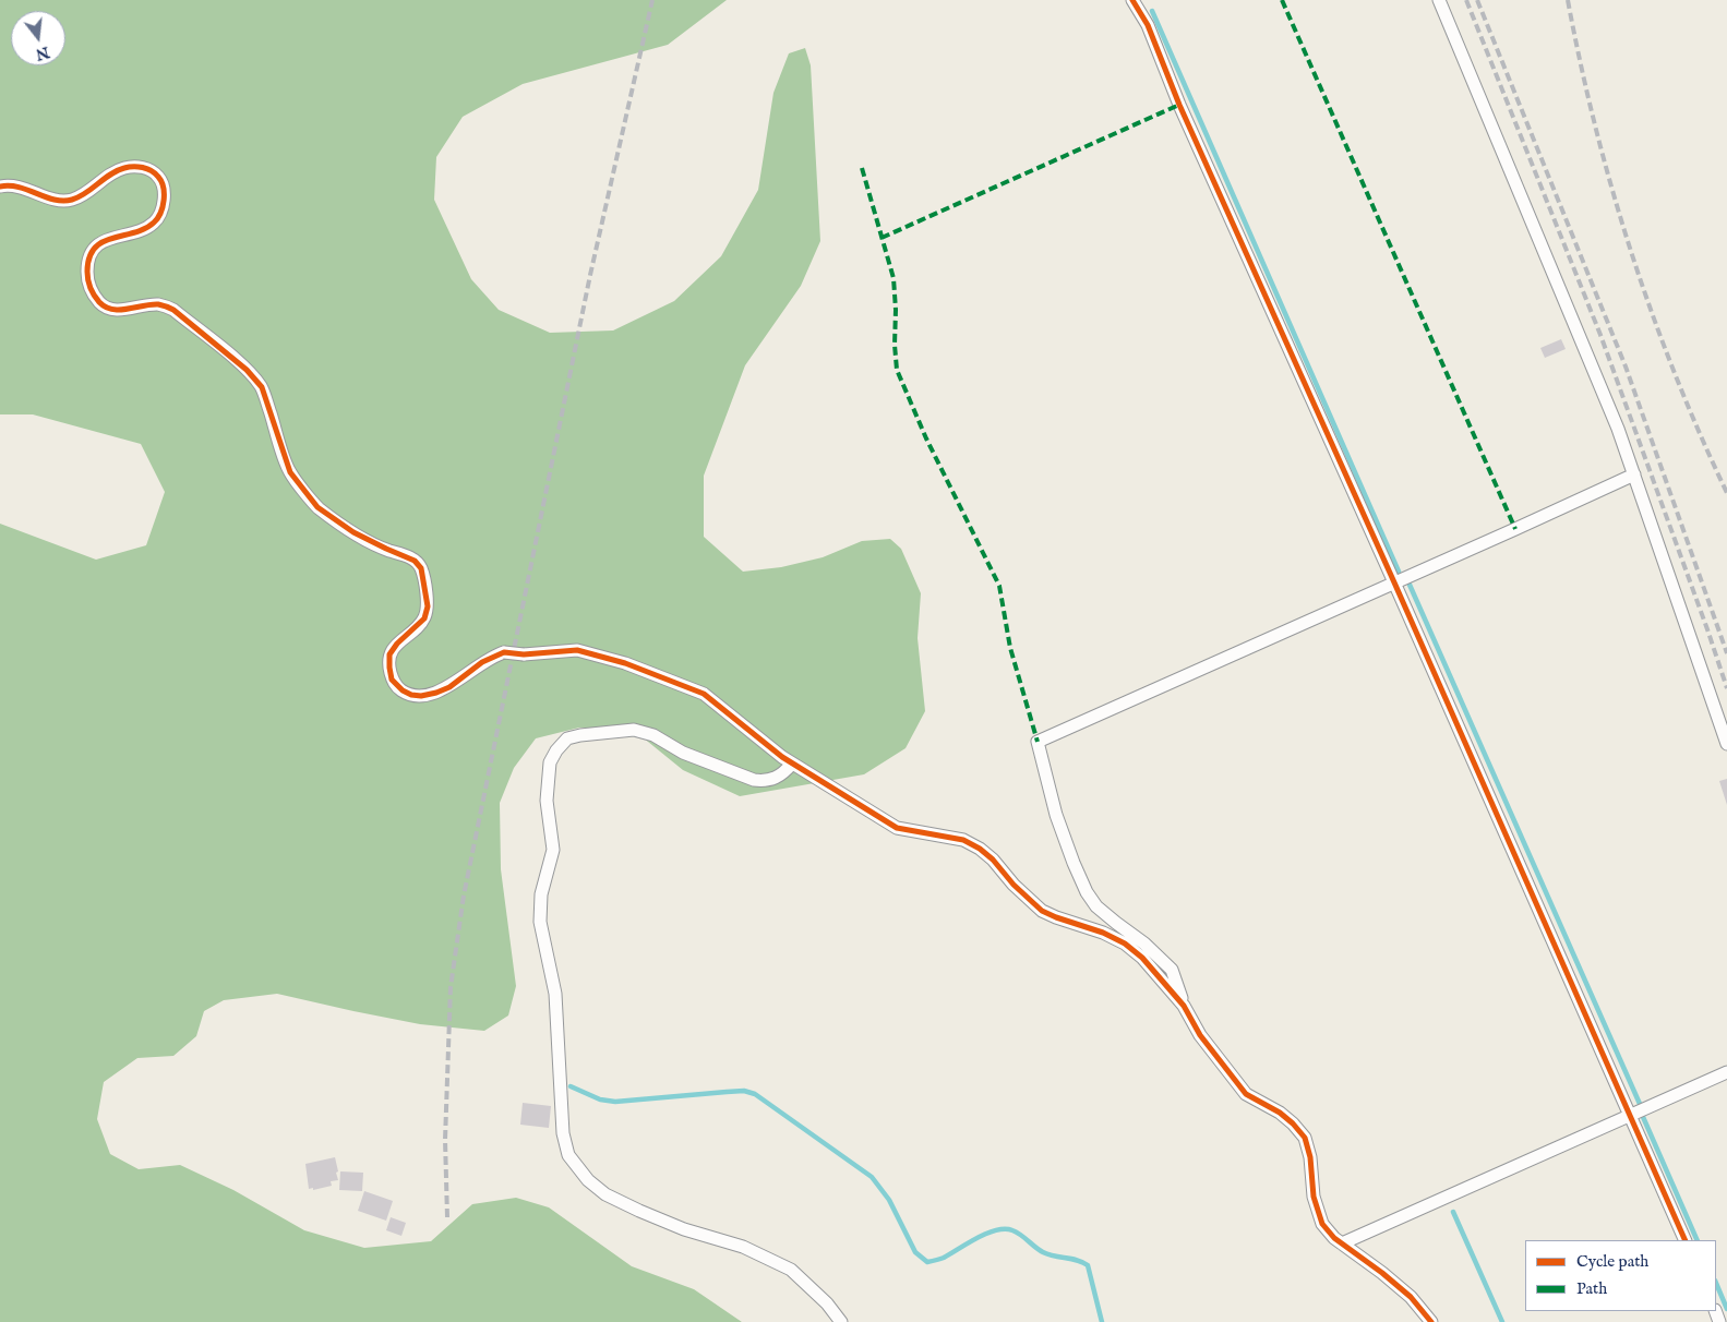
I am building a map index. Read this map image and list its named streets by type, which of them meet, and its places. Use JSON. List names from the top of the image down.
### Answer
{
  "legend": ["Cycle path", "Path"],
  "north": "bottom"
}
